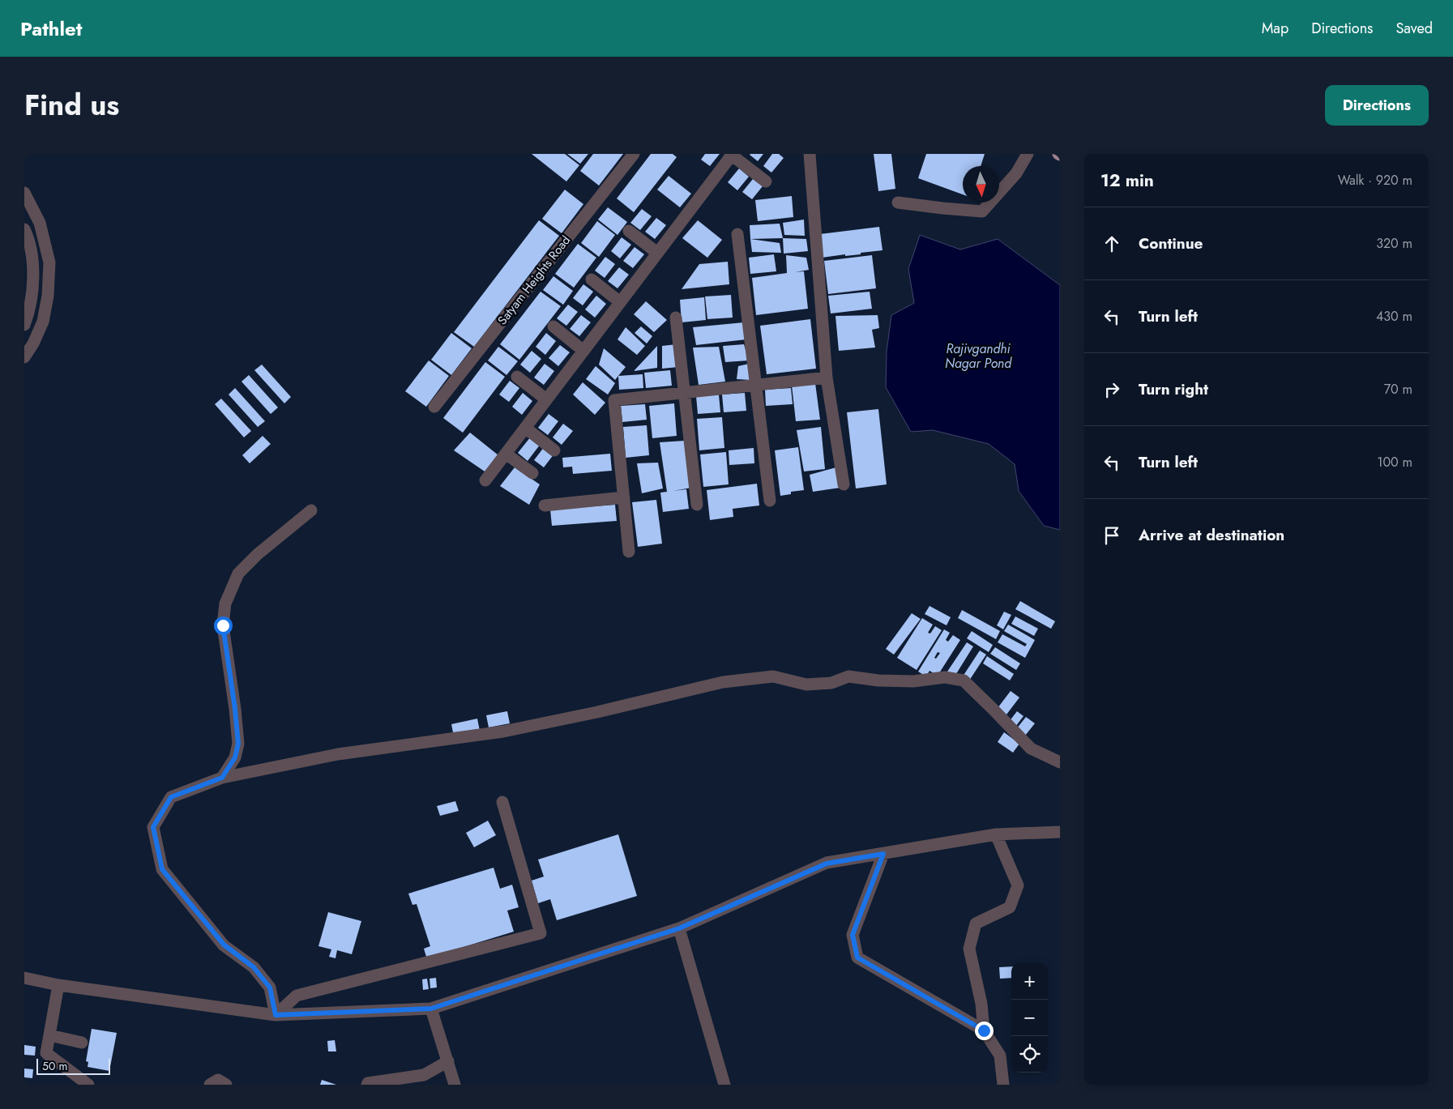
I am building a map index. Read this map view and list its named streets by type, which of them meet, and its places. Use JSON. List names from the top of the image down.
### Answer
{
  "streets": {
    "street": ["Satyam Heights Road"]
  },
  "water": ["Rajivgandhi Nagar Pond"],
  "scale_bar": "50 m",
  "north": "bottom",
  "page": {
    "header": "Pathlet",
    "nav": ["Map", "Directions", "Saved"],
    "title": "Find us",
    "buttons": "Directions",
    "heading": ["12 min", "Walk · 920 m"],
    "list": [
      ["Continue", "320 m"],
      ["Turn left", "430 m"],
      ["Turn right", "70 m"],
      ["Turn left", "100 m"],
      "Arrive at destination"
    ],
    "map_buttons": ["+", "−"],
    "scale": "50 m"
  }
}
